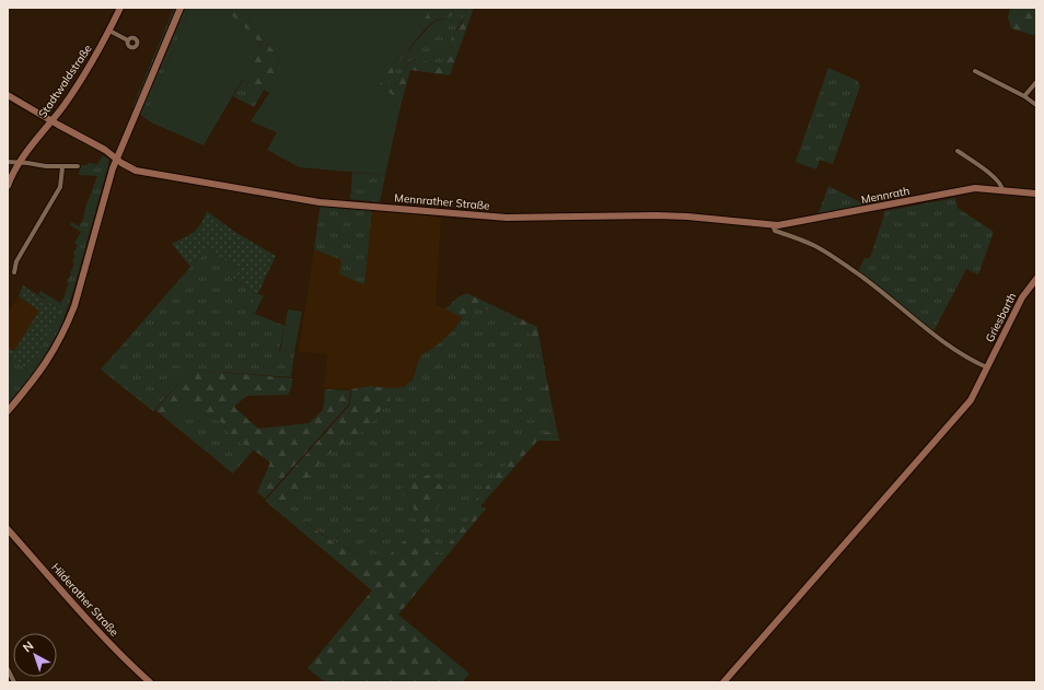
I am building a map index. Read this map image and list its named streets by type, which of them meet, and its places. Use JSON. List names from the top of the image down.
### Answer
{
  "streets": {
    "main road": [
      "Stadtwaldstraße",
      "Mennrath",
      "Mennrather Straße",
      "Griesbarth",
      "Hilderather Straße"
    ]
  },
  "crossings": [
    ["Stadtwaldstraße", "Mennrather Straße"],
    ["Mennrath", "Mennrather Straße"]
  ],
  "north": "top left"
}
